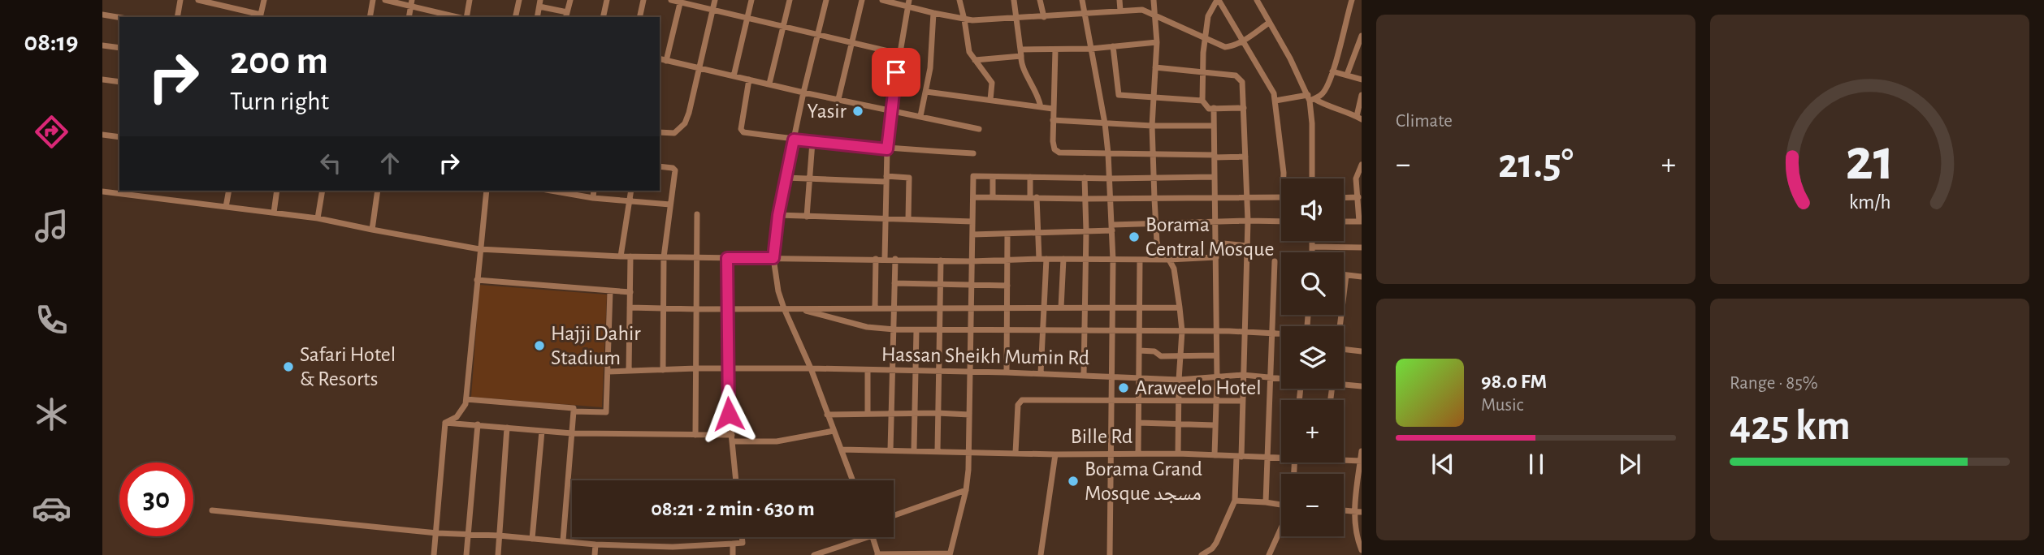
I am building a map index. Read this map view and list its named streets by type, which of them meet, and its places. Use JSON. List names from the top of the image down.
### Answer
{
  "streets": {
    "street": ["Hassan Sheikh Mumin Rd", "Bille Rd"]
  },
  "places": [
    "Yasir",
    "Borama Central Mosque",
    "Hajji Dahir Stadium",
    "Safari Hotel & Resorts",
    "Araweelo Hotel",
    "Borama Grand Mosque مسجد"
  ],
  "page": {
    "tabs": "08:19",
    "tile": [
      "Climate",
      ["Range · 85%", "425 km"]
    ],
    "turn": ["200 m", "Turn right"],
    "heat": ["−", "21.5°", "+"],
    "map_buttons": ["+", "−"],
    "song": ["98.0 FM", "Music"],
    "limit": "30",
    "trip": "08:21 · 2 min · 630 m",
    "gauge": ["21", "km/h"]
  }
}
